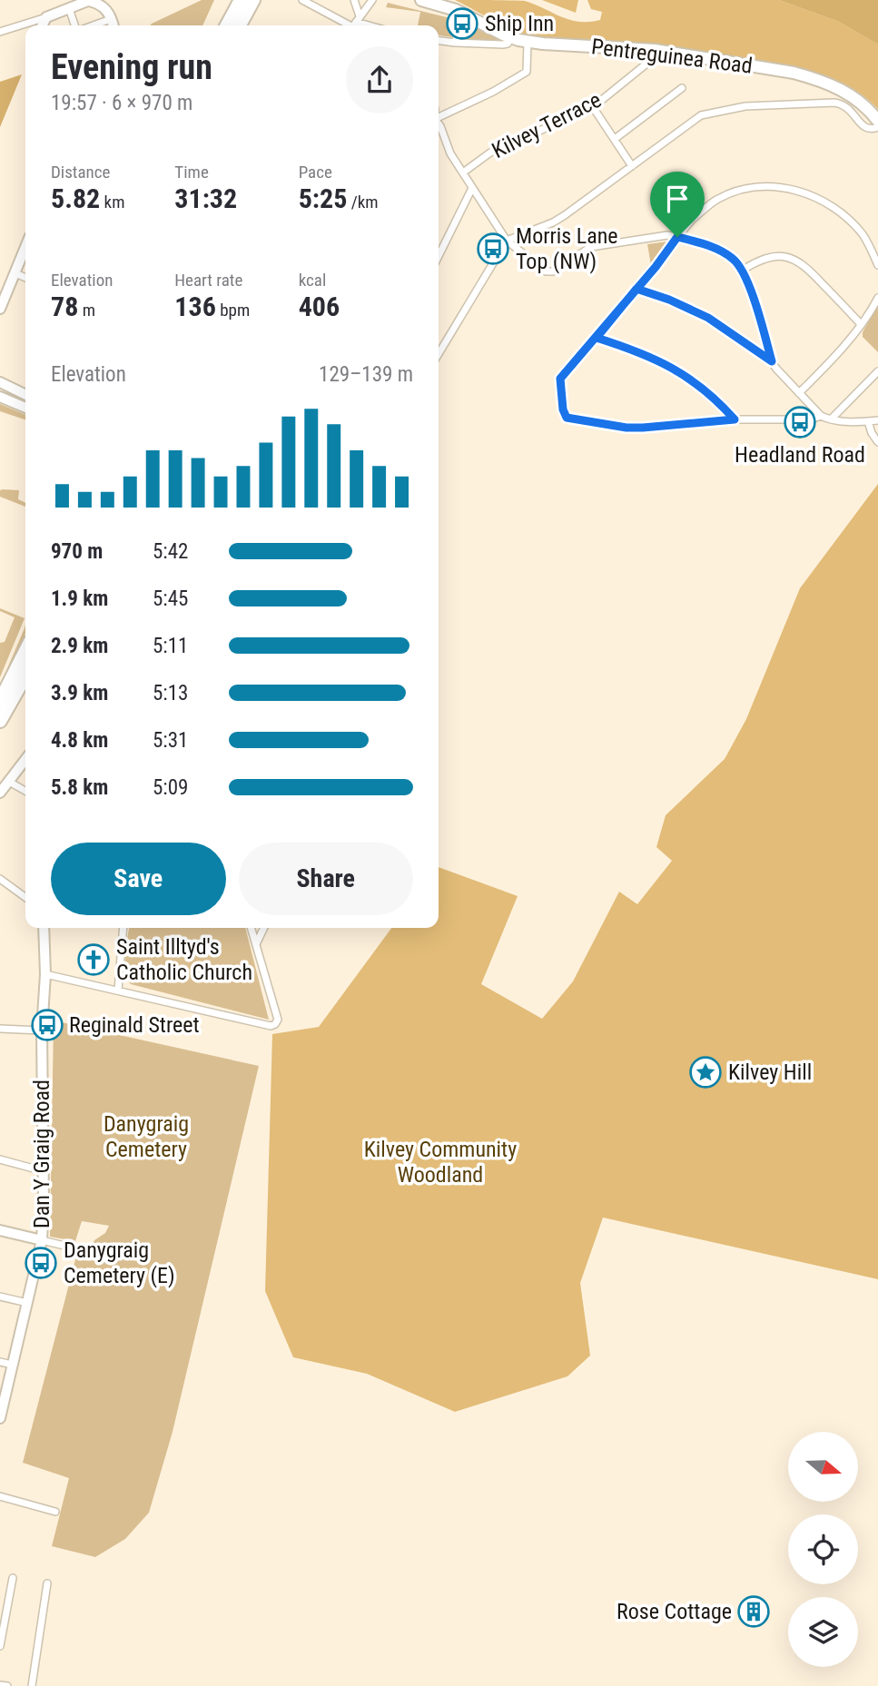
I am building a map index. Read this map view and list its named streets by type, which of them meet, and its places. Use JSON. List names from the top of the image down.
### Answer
{
  "streets": {
    "main road": ["Pentreguinea Road"],
    "street": ["Kilvey Terrace", "Dan Y Graig Road"]
  },
  "crossings": [
    ["Pentreguinea Road", "Kilvey Terrace"]
  ],
  "parks": ["Danygraig Cemetery", "Kilvey Community Woodland"],
  "places": {
    "bus stop": [
      "Ship Inn",
      "Morris Lane Top (NW)",
      "Headland Road",
      "Reginald Street",
      "Danygraig Cemetery (E)"
    ],
    "church": ["Saint Illtyd's Catholic Church"],
    "place": ["Kilvey Hill"],
    "building": ["Rose Cottage"]
  },
  "north": "right",
  "page": {
    "heading": ["Evening run", "19:57 · 6 × 970 m"],
    "stats": [
      ["Distance", "5.82 km"],
      ["Time", "31:32"],
      ["Pace", "5:25 /km"],
      ["Elevation", "78 m"],
      ["Heart rate", "136 bpm"],
      ["kcal", "406"]
    ],
    "chart": ["Elevation", "129–139 m"],
    "list": [
      {
        "name": "970 m",
        "note": "5:42"
      },
      {
        "name": "1.9 km",
        "note": "5:45"
      },
      {
        "name": "2.9 km",
        "note": "5:11"
      },
      {
        "name": "3.9 km",
        "note": "5:13"
      },
      {
        "name": "4.8 km",
        "note": "5:31"
      },
      {
        "name": "5.8 km",
        "note": "5:09"
      }
    ],
    "buttons": ["Save", "Share"]
  }
}
